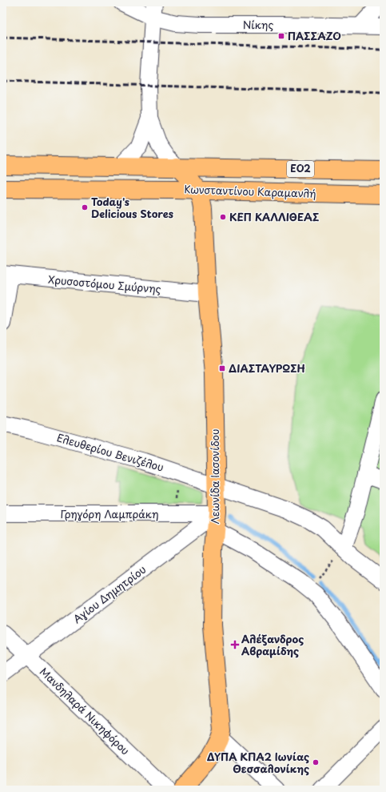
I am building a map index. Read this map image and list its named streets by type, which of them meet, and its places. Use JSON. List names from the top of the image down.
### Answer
{
  "streets": {
    "main road": ["ΕΟ2", "Κωνσταντίνου Καραμανλή", "Λεωνίδα Ιασονίδου"],
    "street": [
      "Νίκης",
      "Χρυσοστόμου Σμύρνης",
      "Ελευθερίου Βενιζέλου",
      "Γρηγόρη Λαμπράκη",
      "Αγίου Δημητρίου",
      "Μανδηλαρά Νικηφόρου"
    ]
  },
  "crossings": [
    ["ΕΟ2", "Λεωνίδα Ιασονίδου"],
    ["Κωνσταντίνου Καραμανλή", "Λεωνίδα Ιασονίδου"],
    ["Χρυσοστόμου Σμύρνης", "Λεωνίδα Ιασονίδου"],
    ["Ελευθερίου Βενιζέλου", "Λεωνίδα Ιασονίδου"],
    ["Λεωνίδα Ιασονίδου", "Γρηγόρη Λαμπράκη"],
    ["Λεωνίδα Ιασονίδου", "Αγίου Δημητρίου"],
    ["Γρηγόρη Λαμπράκη", "Αγίου Δημητρίου"],
    ["Αγίου Δημητρίου", "Μανδηλαρά Νικηφόρου"]
  ],
  "places": {
    "transit": ["ΠΑΣΣΑΖΟ", "ΔΙΑΣΤΑΥΡΩΣΗ"],
    "other": ["Today's Delicious Stores", "ΚΕΠ ΚΑΛΛΙΘΕΑΣ", "ΔΥΠΑ ΚΠΑ2 Ιωνίας Θεσσαλονίκης"],
    "health": ["Αλέξανδρος Αβραμίδης"]
  }
}
